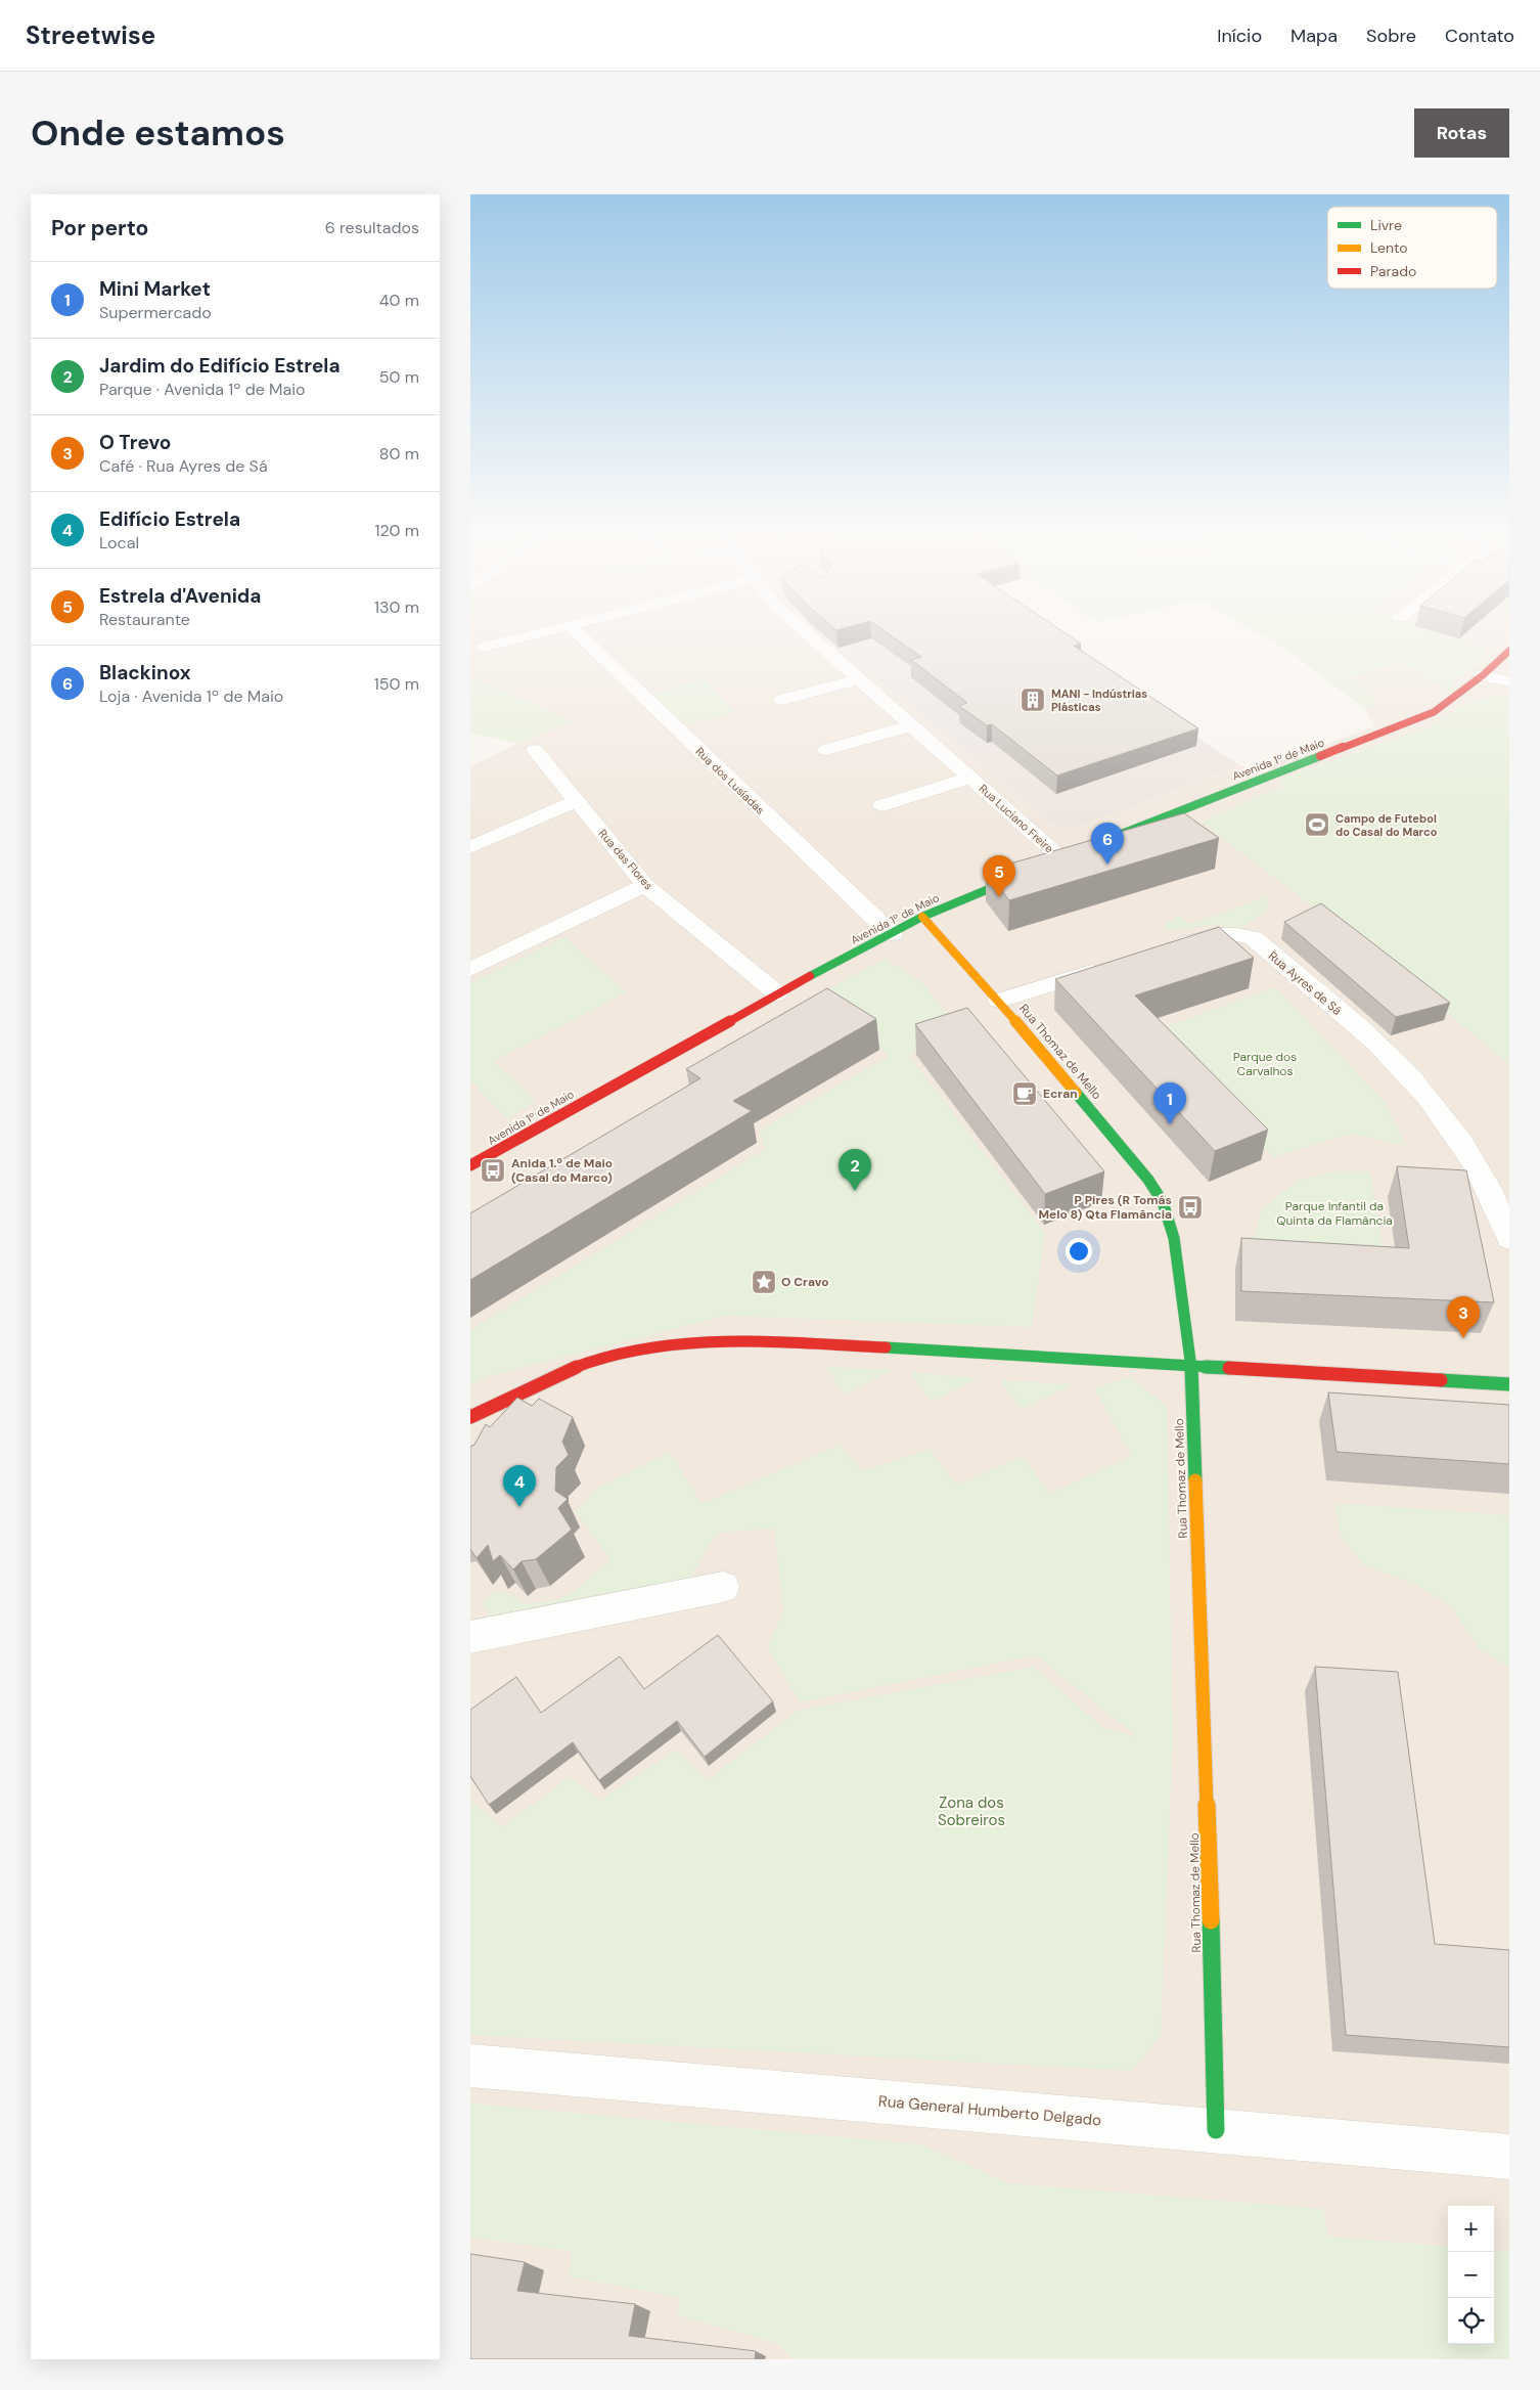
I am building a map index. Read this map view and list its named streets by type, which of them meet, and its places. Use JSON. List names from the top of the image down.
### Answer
{
  "streets": {
    "street": [
      "Avenida 1º de Maio",
      "Rua dos Lusíadas",
      "Rua Luciano Freire",
      "Rua das Flores",
      "Rua Ayres de Sá",
      "Rua Thomaz de Mello",
      "Rua General Humberto Delgado"
    ]
  },
  "crossings": [
    ["Avenida 1º de Maio", "Rua dos Lusíadas"],
    ["Avenida 1º de Maio", "Rua das Flores"],
    ["Avenida 1º de Maio", "Rua Thomaz de Mello"],
    ["Rua Thomaz de Mello", "Rua General Humberto Delgado"]
  ],
  "parks": ["Parque dos Carvalhos", "Parque Infantil da Quinta da Flamância", "Zona dos Sobreiros"],
  "places": {
    "building": ["MANI - Indústrias Plásticas"],
    "sports": ["Campo de Futebol do Casal do Marco"],
    "cafe": ["Ecran"],
    "bus stop": ["Anida 1.º de Maio (Casal do Marco)", "P Pires (R Tomás Melo 8) Qta Flamância"],
    "place": ["O Cravo"]
  },
  "legend": ["Livre", "Lento", "Parado"],
  "page": {
    "header": "Streetwise",
    "nav": [
      "Início",
      "Mapa",
      "Sobre",
      "Contato"
    ],
    "buttons": "Rotas",
    "title": "Onde estamos",
    "heading": ["Por perto", "6 resultados"],
    "list": [
      {
        "mark": "1",
        "name": "Mini Market",
        "note": "Supermercado",
        "value": "40 m"
      },
      {
        "mark": "2",
        "name": "Jardim do Edifício Estrela",
        "note": "Parque · Avenida 1º de Maio",
        "value": "50 m"
      },
      {
        "mark": "3",
        "name": "O Trevo",
        "note": "Café · Rua Ayres de Sá",
        "value": "80 m"
      },
      {
        "mark": "4",
        "name": "Edifício Estrela",
        "note": "Local",
        "value": "120 m"
      },
      {
        "mark": "5",
        "name": "Estrela d'Avenida",
        "note": "Restaurante",
        "value": "130 m"
      },
      {
        "mark": "6",
        "name": "Blackinox",
        "note": "Loja · Avenida 1º de Maio",
        "value": "150 m"
      }
    ],
    "pins": [
      "6",
      "5",
      "1",
      "2",
      "3",
      "4"
    ],
    "map_buttons": ["+", "−"]
  }
}
